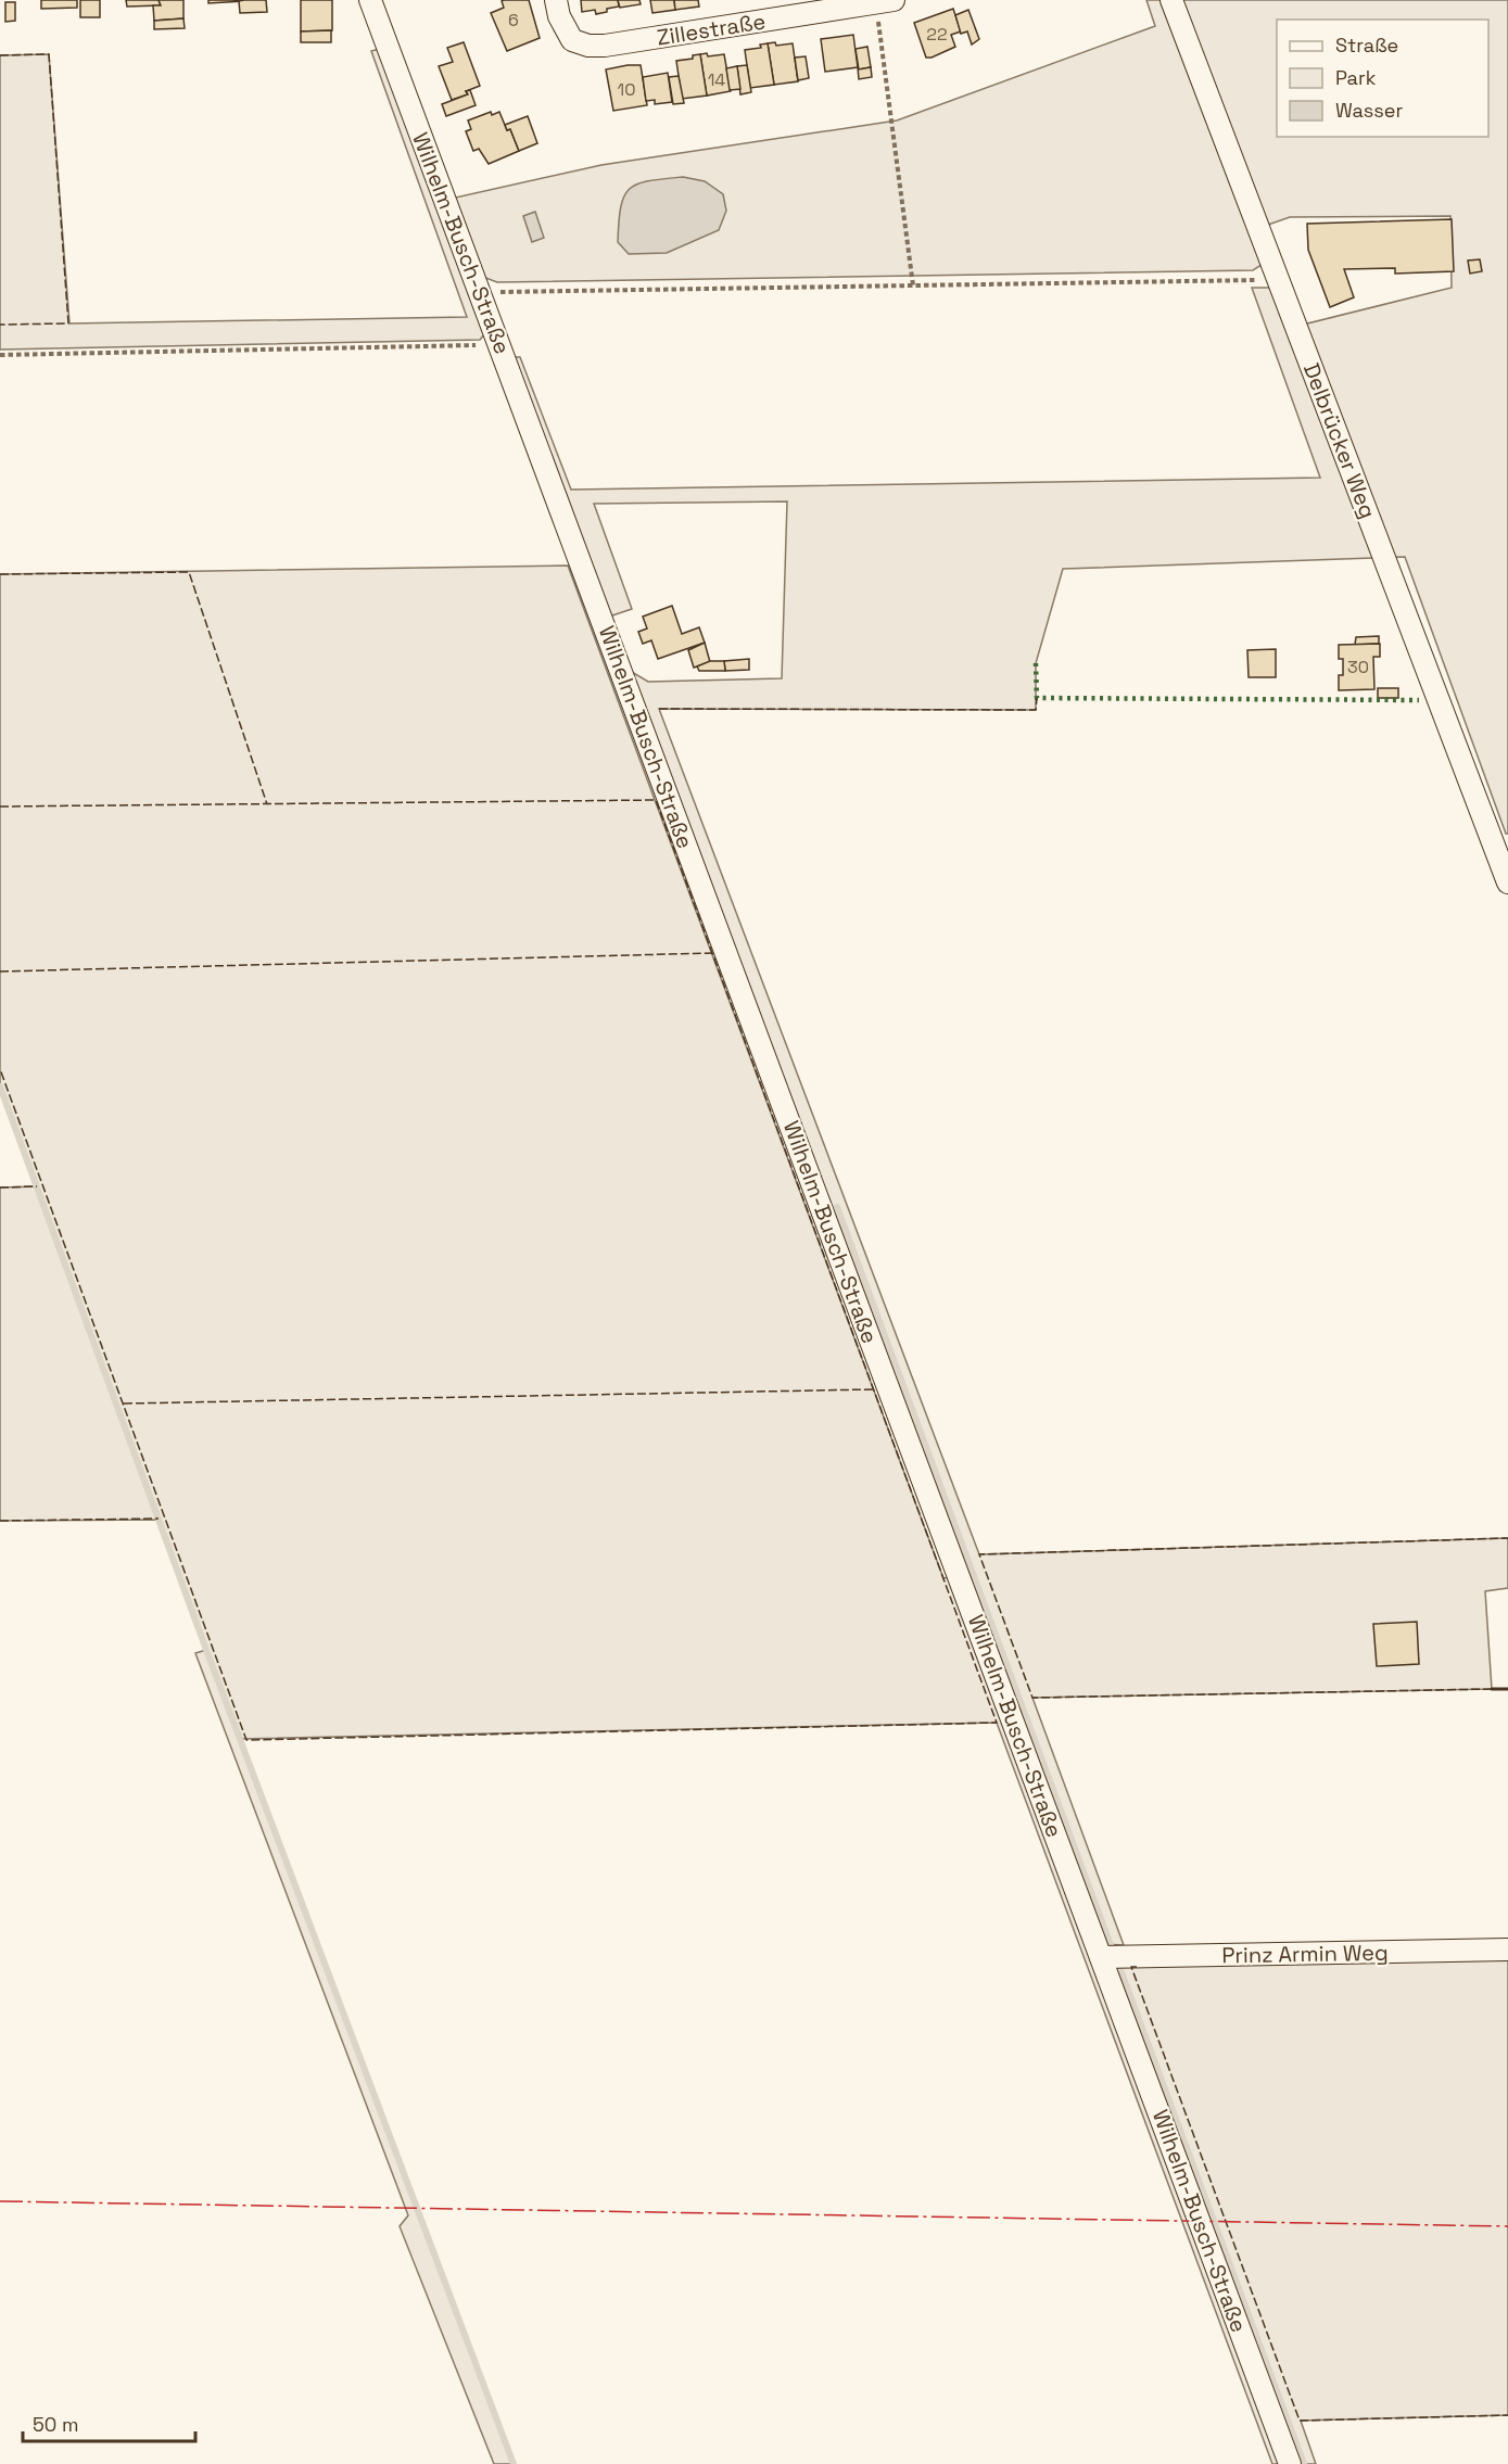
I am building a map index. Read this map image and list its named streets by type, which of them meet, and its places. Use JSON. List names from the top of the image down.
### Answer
{
  "streets": {
    "street": [
      "Zillestraße",
      "Wilhelm-Busch-Straße",
      "Delbrücker Weg",
      "Prinz Armin Weg"
    ]
  },
  "crossings": [
    ["Wilhelm-Busch-Straße", "Prinz Armin Weg"]
  ],
  "house_numbers": [
    "6",
    "22",
    "14",
    "10",
    "30"
  ],
  "legend": ["Straße", "Park", "Wasser"],
  "scale_bar": "50 m"
}
